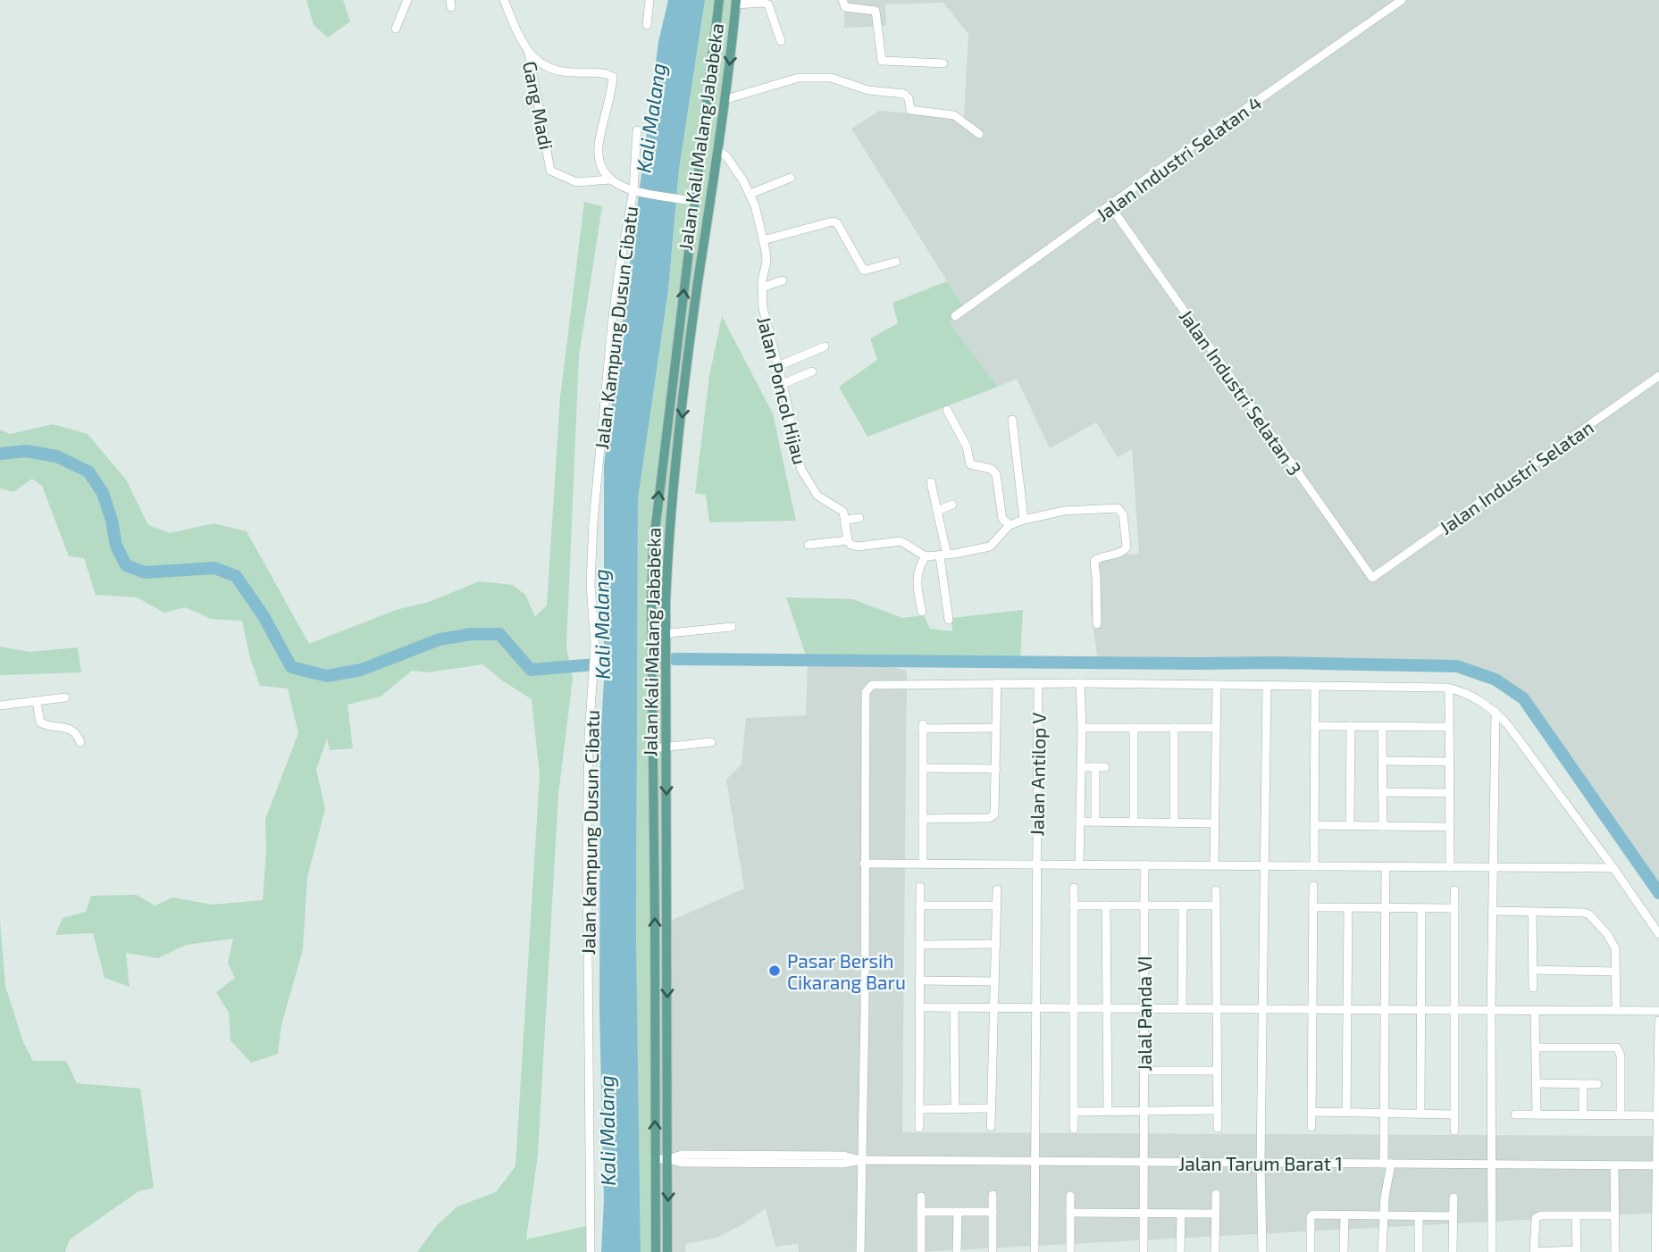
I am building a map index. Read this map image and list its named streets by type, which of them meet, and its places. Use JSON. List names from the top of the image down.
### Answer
{
  "streets": {
    "main road": ["Jalan Kali Malang Jababeka"],
    "street": [
      "Gang Madi",
      "Jalan Industri Selatan 4",
      "Jalan Kampung Dusun Cibatu",
      "Jalan Poncol Hijau",
      "Jalan Industri Selatan 3",
      "Jalan Industri Selatan",
      "Jalan Antilop V",
      "Jalal Panda VI",
      "Jalan Tarum Barat 1"
    ]
  },
  "crossings": [
    ["Jalan Kali Malang Jababeka", "Jalan Poncol Hijau"],
    ["Jalan Kali Malang Jababeka", "Jalan Tarum Barat 1"],
    ["Jalan Industri Selatan 4", "Jalan Industri Selatan 3"],
    ["Jalan Industri Selatan 3", "Jalan Industri Selatan"],
    ["Jalan Antilop V", "Jalan Tarum Barat 1"],
    ["Jalal Panda VI", "Jalan Tarum Barat 1"]
  ],
  "water": ["Kali Malang"],
  "places": ["Pasar Bersih Cikarang Baru"]
}
